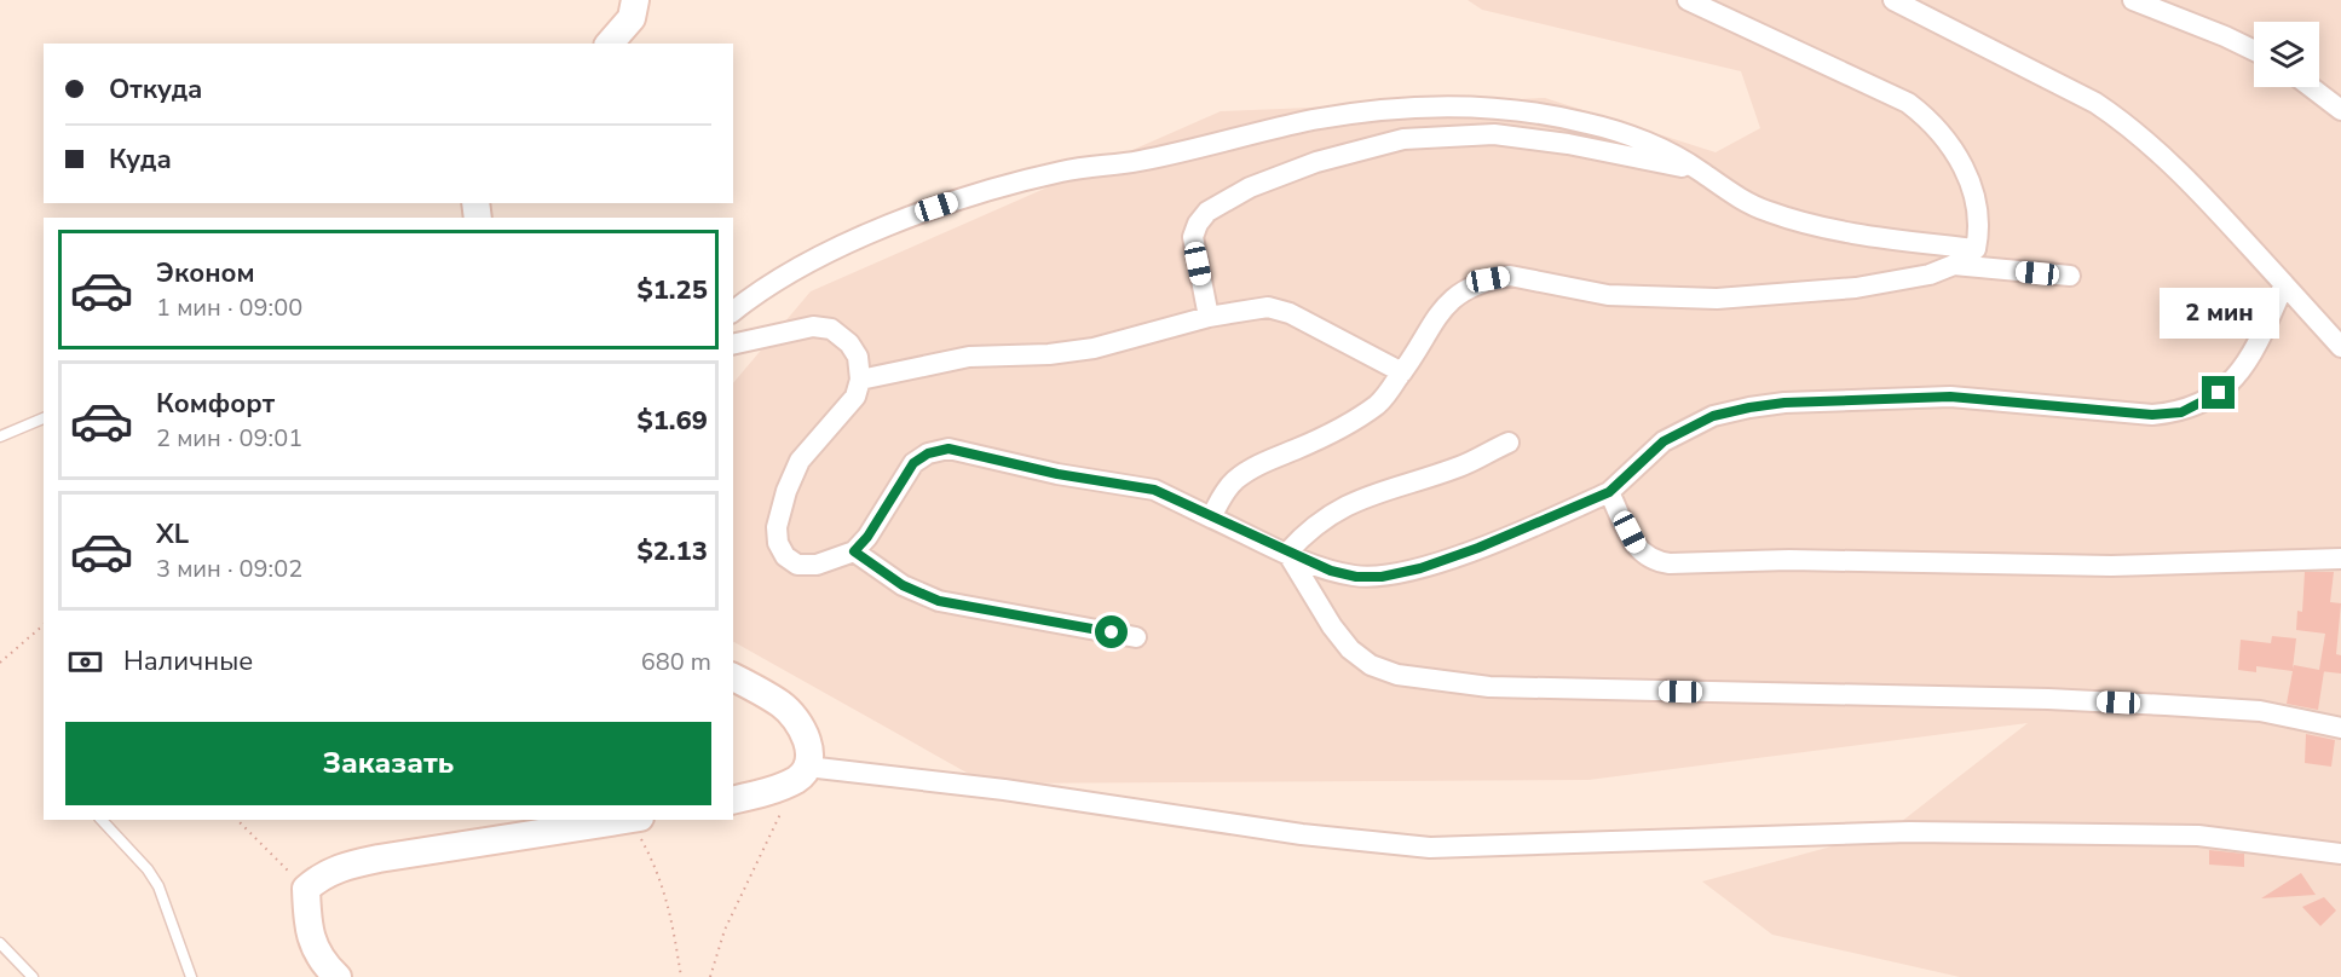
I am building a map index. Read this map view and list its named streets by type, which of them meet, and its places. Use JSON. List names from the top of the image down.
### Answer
{
  "page": {
    "banner": ["Откуда", "Куда"],
    "list": [
      {
        "name": "Эконом",
        "note": "1 мин · 09:00",
        "value": "$1.25"
      },
      {
        "name": "Комфорт",
        "note": "2 мин · 09:01",
        "value": "$1.69"
      },
      {
        "name": "XL",
        "note": "3 мин · 09:02",
        "value": "$2.13"
      }
    ],
    "bubble": "2 мин",
    "pay": ["Наличные", "680 m"],
    "buttons": "Заказать"
  }
}
